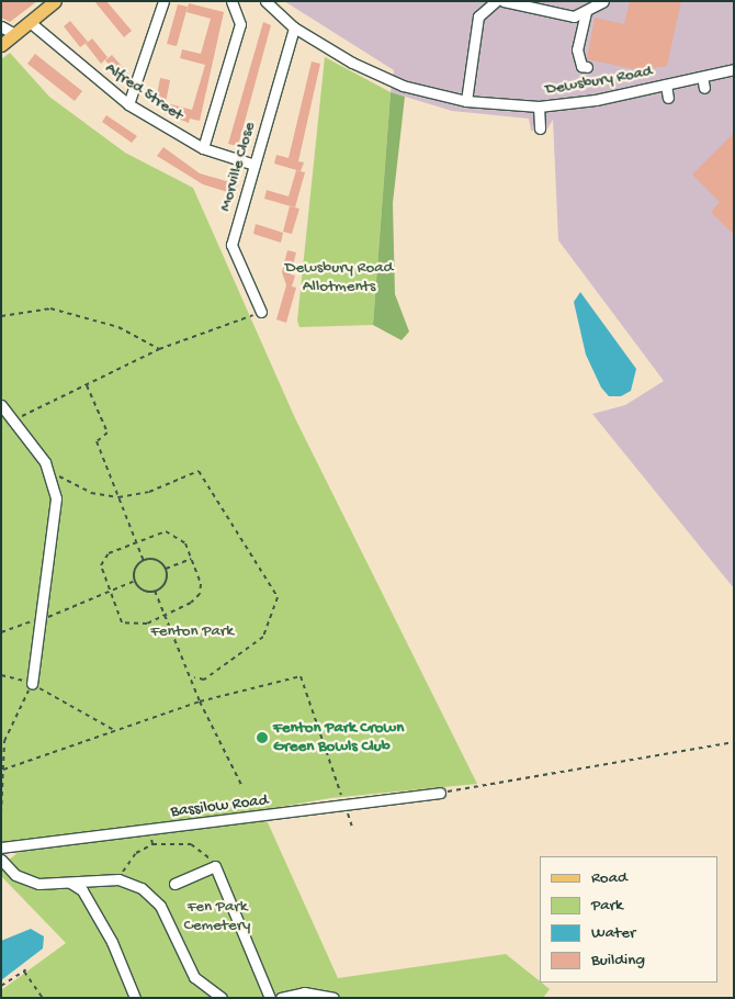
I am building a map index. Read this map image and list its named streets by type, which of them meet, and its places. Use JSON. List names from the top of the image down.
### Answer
{
  "streets": {
    "street": [
      "Dewsbury Road",
      "Alfred Street",
      "Morville Close",
      "Bassilow Road"
    ]
  },
  "crossings": [
    ["Dewsbury Road", "Morville Close"],
    ["Alfred Street", "Morville Close"]
  ],
  "parks": ["Dewsbury Road Allotments", "Fenton Park", "Fen Park Cemetery"],
  "places": ["Fenton Park Crown Green Bowls Club"],
  "legend": [
    "Road",
    "Park",
    "Water",
    "Building"
  ]
}
